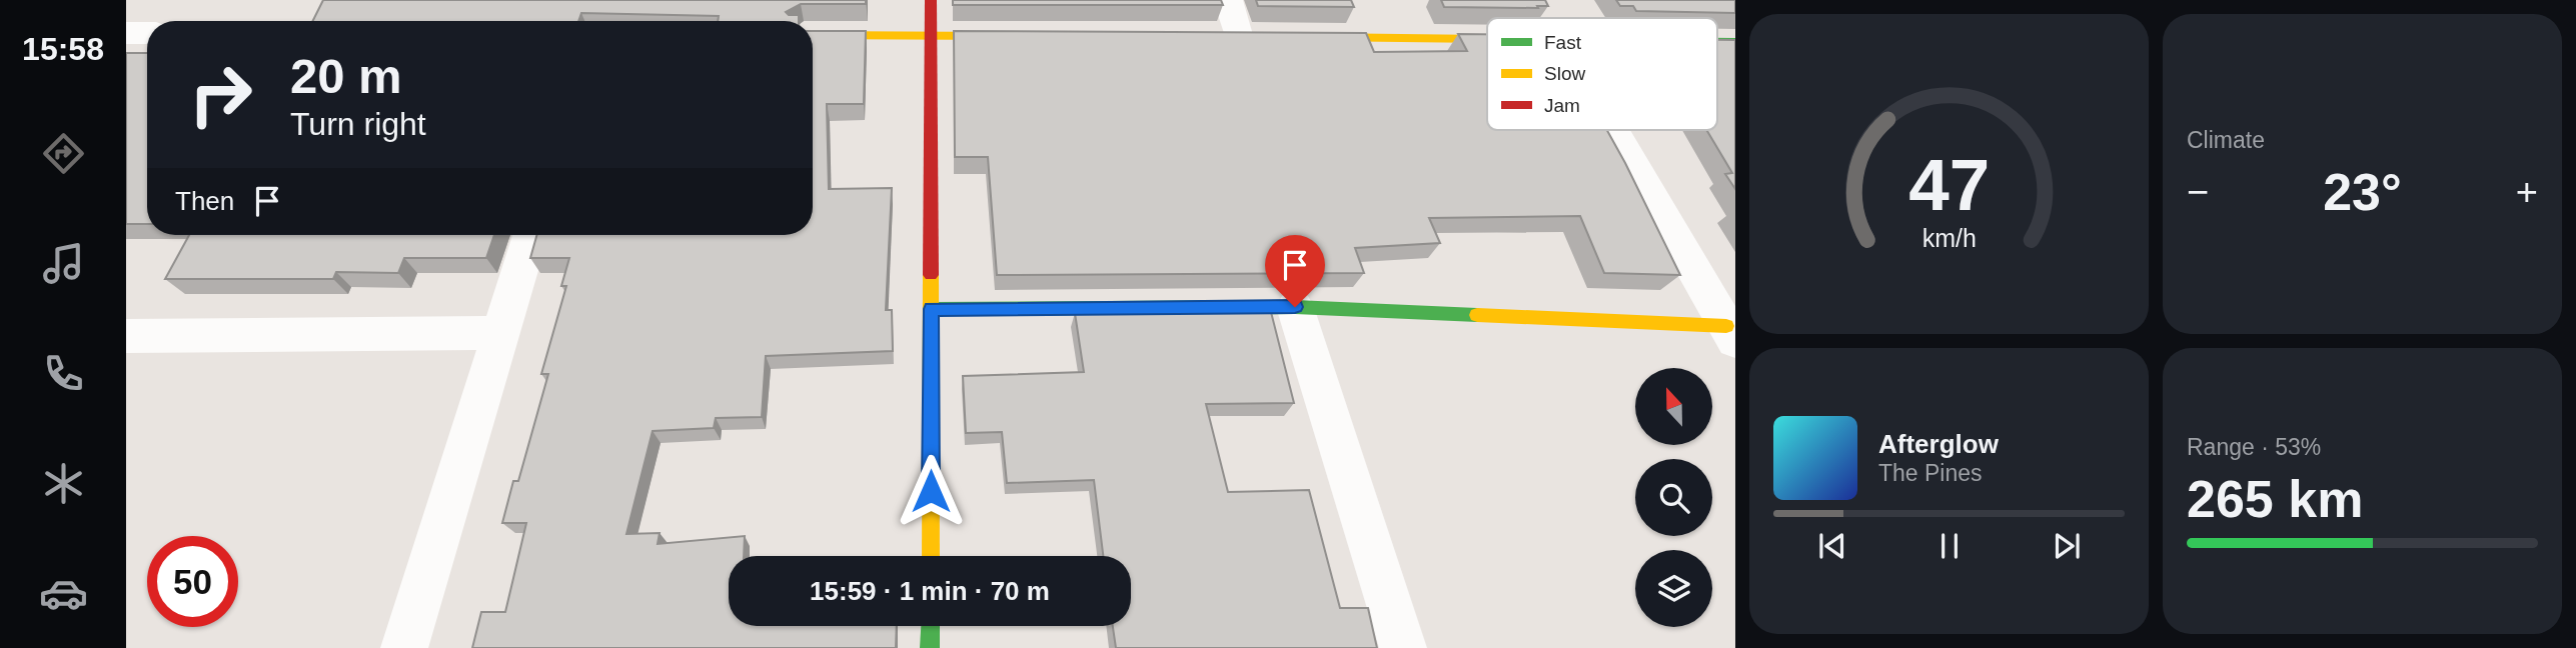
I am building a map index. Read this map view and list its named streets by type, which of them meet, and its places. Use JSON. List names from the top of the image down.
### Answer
{
  "legend": ["Fast", "Slow", "Jam"],
  "north": "top",
  "page": {
    "tabs": "15:58",
    "tile": [
      "Climate",
      ["Range · 53%", "265 km"]
    ],
    "turn": ["20 m", "Turn right"],
    "heat": ["−", "23°", "+"],
    "then": "Then",
    "song": ["Afterglow", "The Pines"],
    "limit": "50",
    "trip": "15:59 · 1 min · 70 m",
    "gauge": ["47", "km/h"]
  }
}
